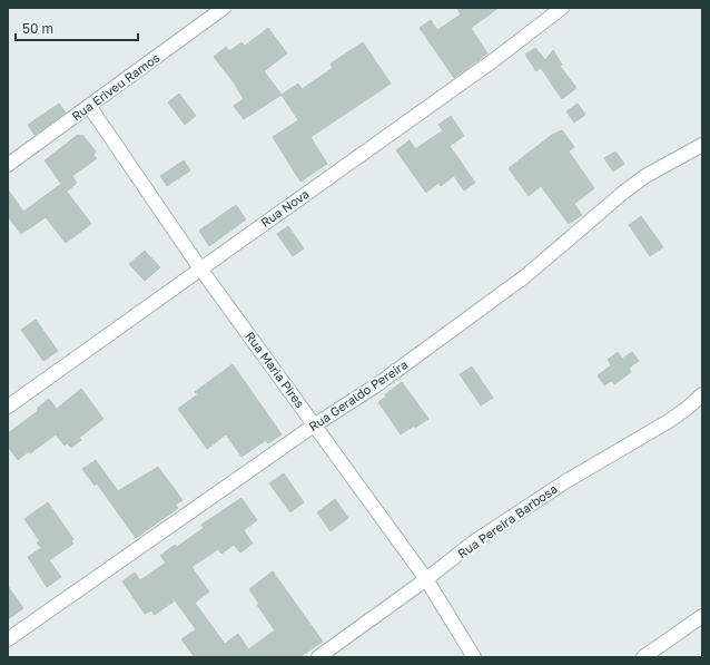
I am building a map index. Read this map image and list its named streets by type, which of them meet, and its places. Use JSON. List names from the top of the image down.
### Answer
{
  "streets": {
    "street": [
      "Rua Eriveu Ramos",
      "Rua Nova",
      "Rua Maria Pires",
      "Rua Geraldo Pereira",
      "Rua Pereira Barbosa"
    ]
  },
  "crossings": [
    ["Rua Eriveu Ramos", "Rua Maria Pires"],
    ["Rua Nova", "Rua Maria Pires"],
    ["Rua Maria Pires", "Rua Geraldo Pereira"],
    ["Rua Maria Pires", "Rua Pereira Barbosa"]
  ],
  "scale_bar": "50 m"
}
